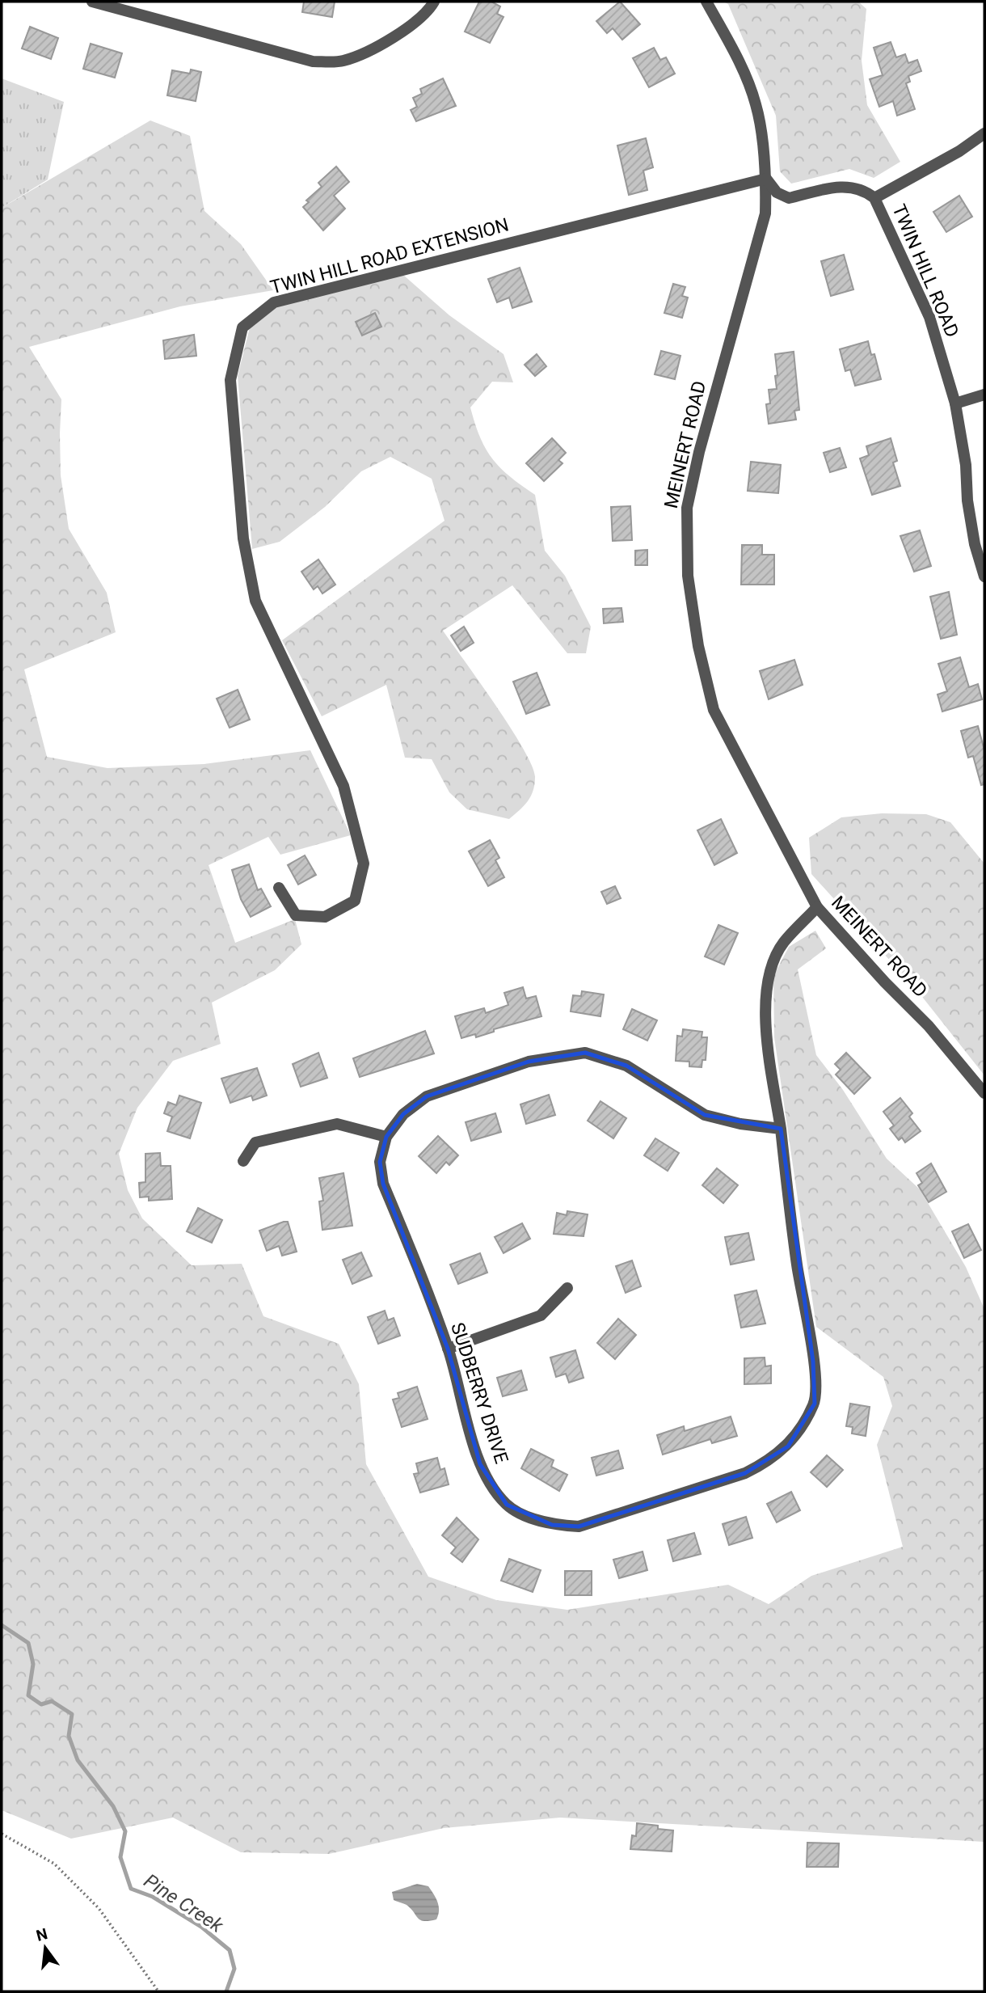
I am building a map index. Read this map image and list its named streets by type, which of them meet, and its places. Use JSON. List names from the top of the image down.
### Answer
{
  "streets": {
    "street": [
      "TWIN HILL ROAD EXTENSION",
      "TWIN HILL ROAD",
      "MEINERT ROAD",
      "SUDBERRY DRIVE"
    ]
  },
  "crossings": [
    ["TWIN HILL ROAD EXTENSION", "TWIN HILL ROAD"],
    ["TWIN HILL ROAD EXTENSION", "MEINERT ROAD"],
    ["TWIN HILL ROAD", "MEINERT ROAD"],
    ["MEINERT ROAD", "SUDBERRY DRIVE"]
  ],
  "water": ["Pine Creek"],
  "north": "top"
}
